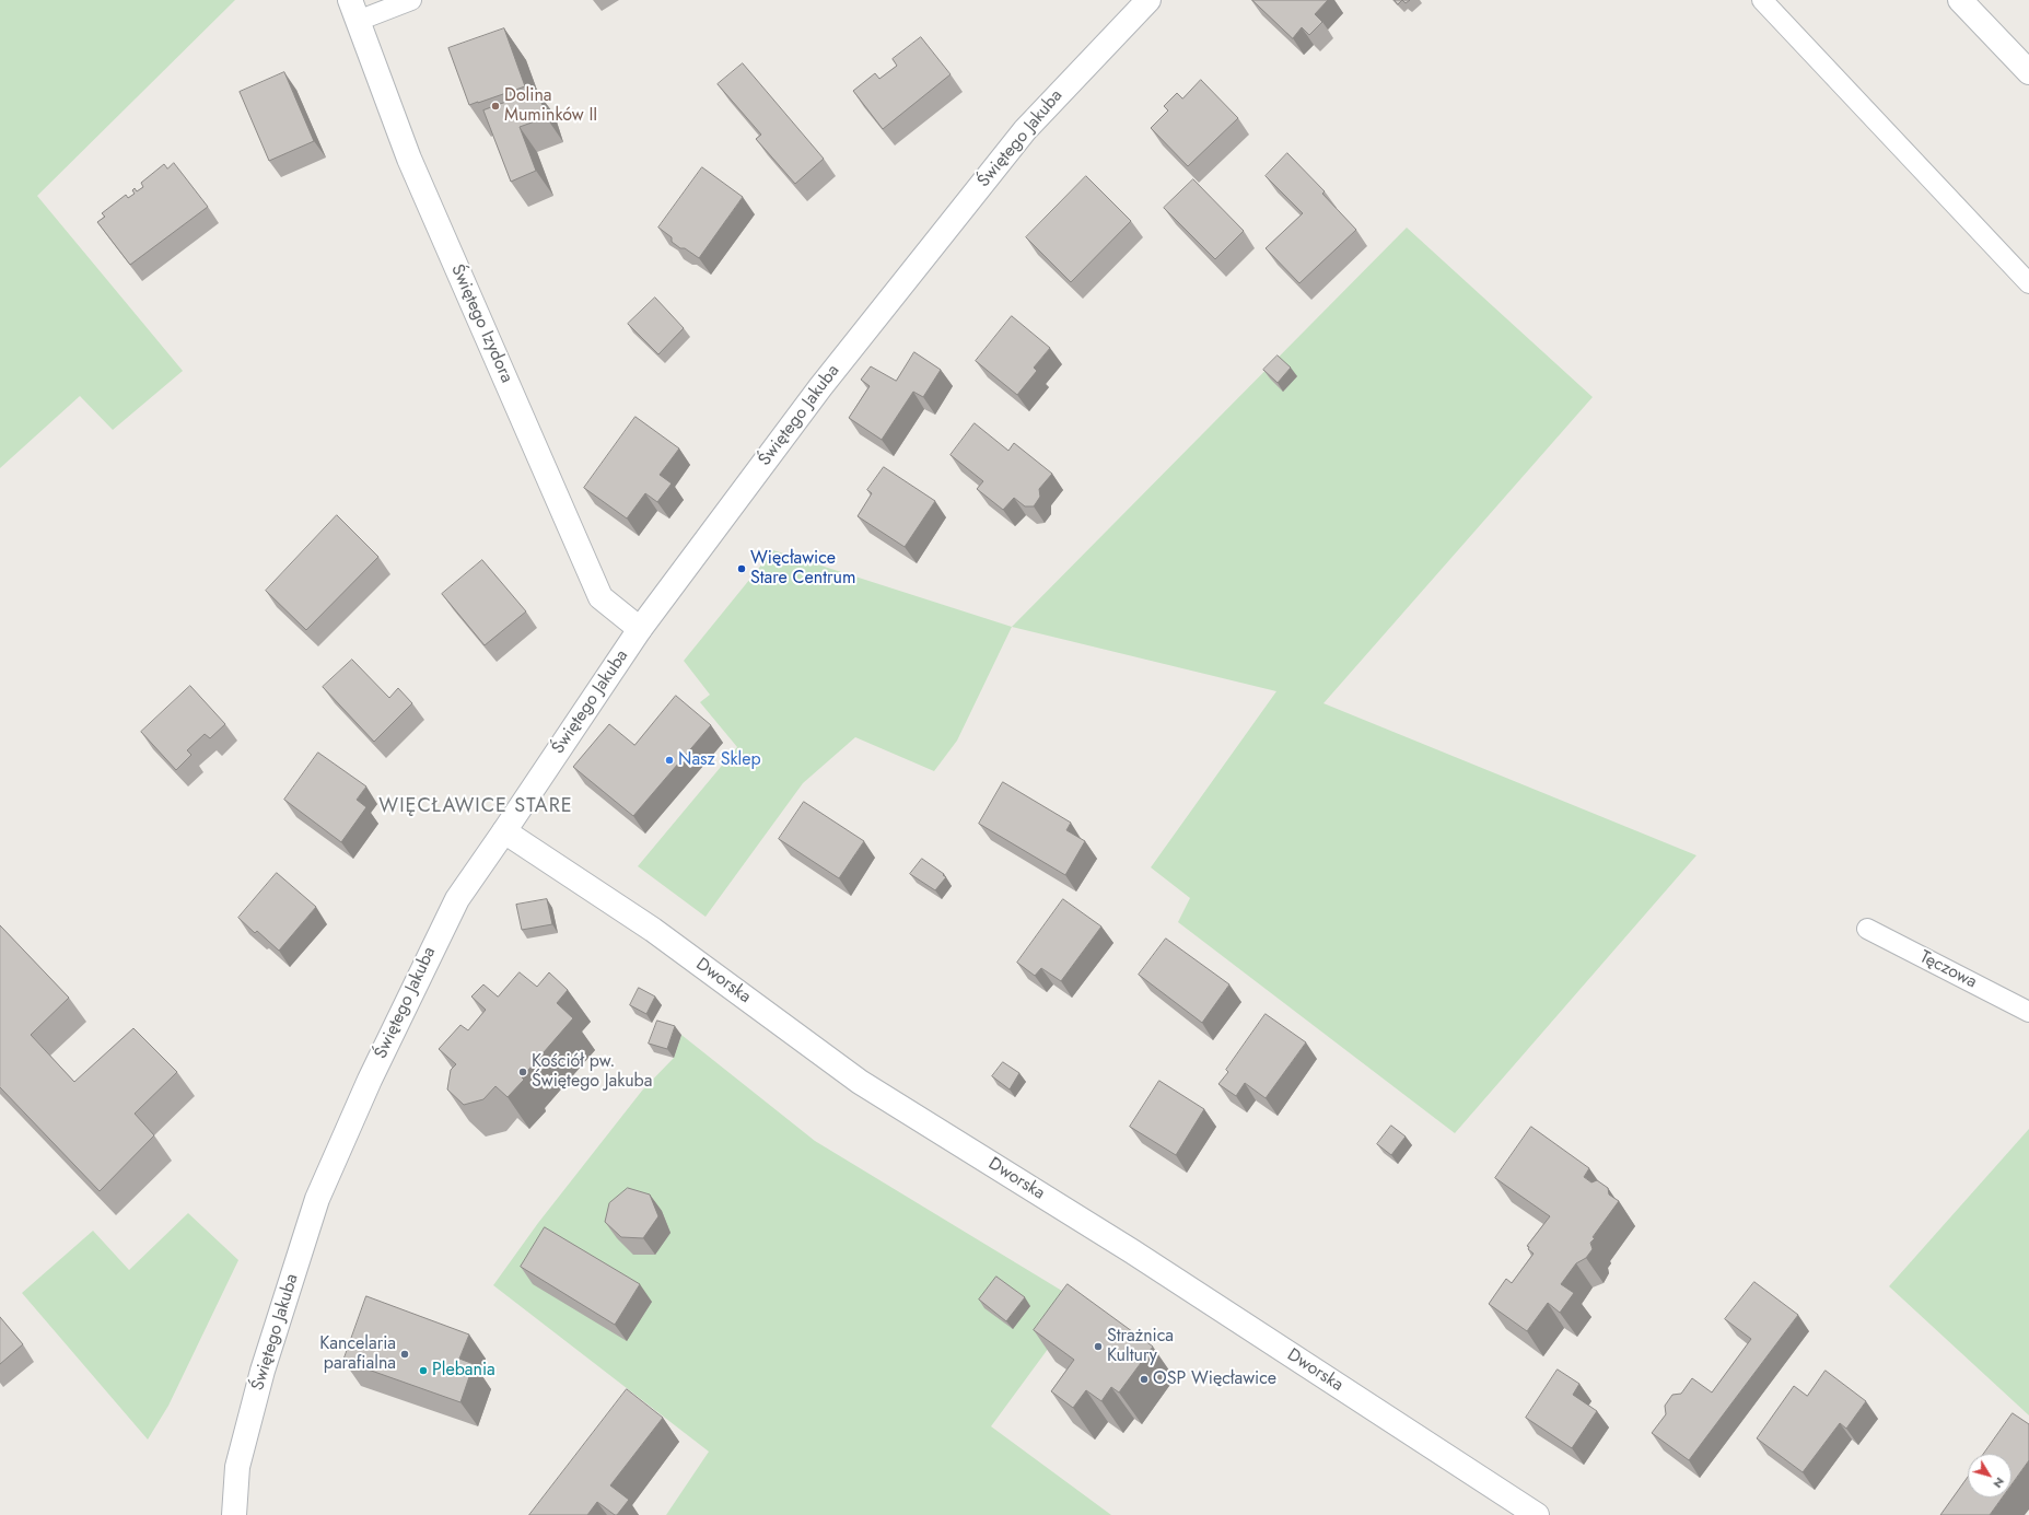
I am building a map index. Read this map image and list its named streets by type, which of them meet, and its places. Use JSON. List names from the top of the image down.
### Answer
{
  "streets": {
    "street": ["Świętego Jakuba", "Świętego Izydora", "Dworska"],
    "lane": ["Tęczowa"]
  },
  "crossings": [
    ["Świętego Jakuba", "Świętego Izydora"],
    ["Świętego Jakuba", "Dworska"]
  ],
  "districts": ["WIĘCŁAWICE STARE"],
  "places": [
    "Dolina Muminków II",
    "Więcławice Stare Centrum",
    "Nasz Sklep",
    "Kościół pw. Świętego Jakuba",
    "Strażnica Kultury",
    "Kancelaria parafialna",
    "Plebania",
    "OSP Więcławice"
  ],
  "north": "bottom right"
}
